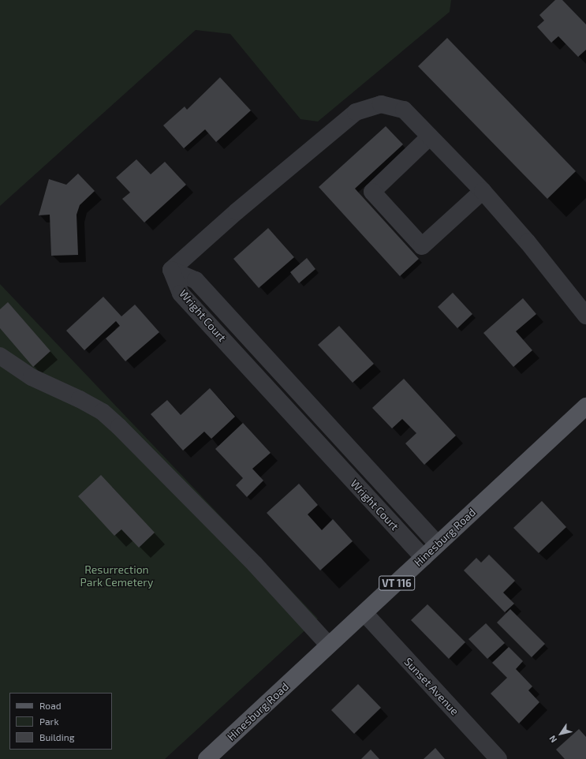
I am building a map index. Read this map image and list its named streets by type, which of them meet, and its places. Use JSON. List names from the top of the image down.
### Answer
{
  "streets": {
    "main road": ["Hinesburg Road", "VT 116"],
    "street": ["Wright Court", "Sunset Avenue"]
  },
  "crossings": [
    ["Wright Court", "Hinesburg Road"],
    ["Hinesburg Road", "Sunset Avenue"]
  ],
  "parks": ["Resurrection Park Cemetery"],
  "legend": ["Road", "Park", "Building"],
  "north": "bottom left"
}
